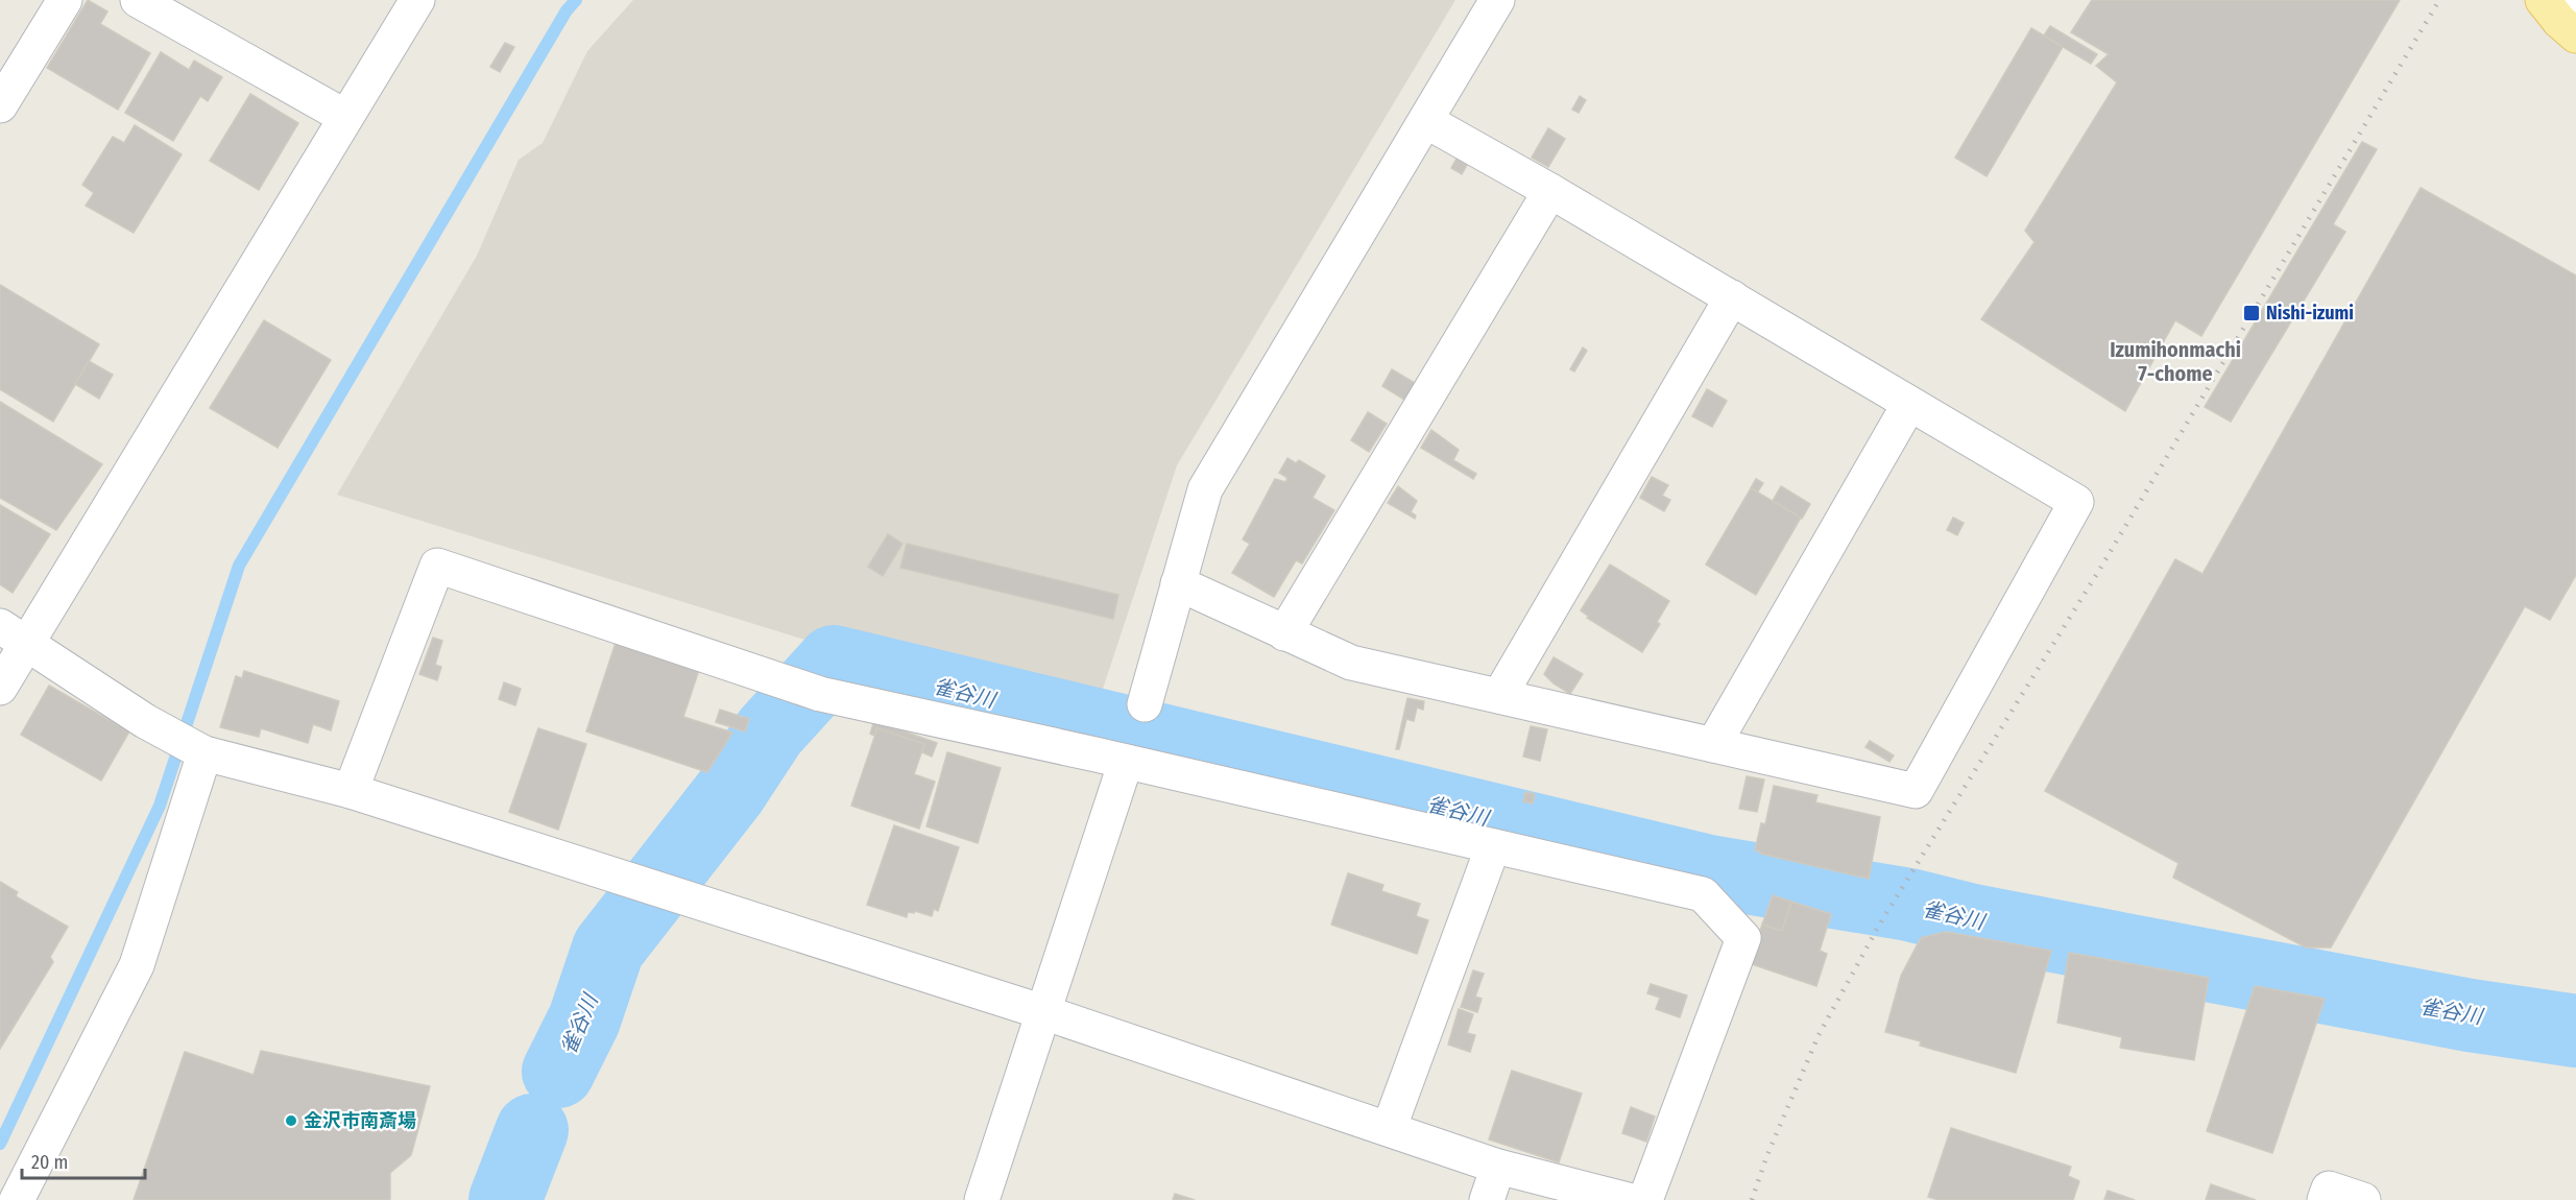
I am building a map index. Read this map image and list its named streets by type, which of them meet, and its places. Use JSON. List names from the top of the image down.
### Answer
{
  "districts": ["Izumihonmachi 7-chome"],
  "water": ["雀谷川"],
  "places": {
    "transit": ["Nishi-izumi"],
    "other": ["金沢市南斎場"]
  },
  "scale_bar": "20 m"
}
